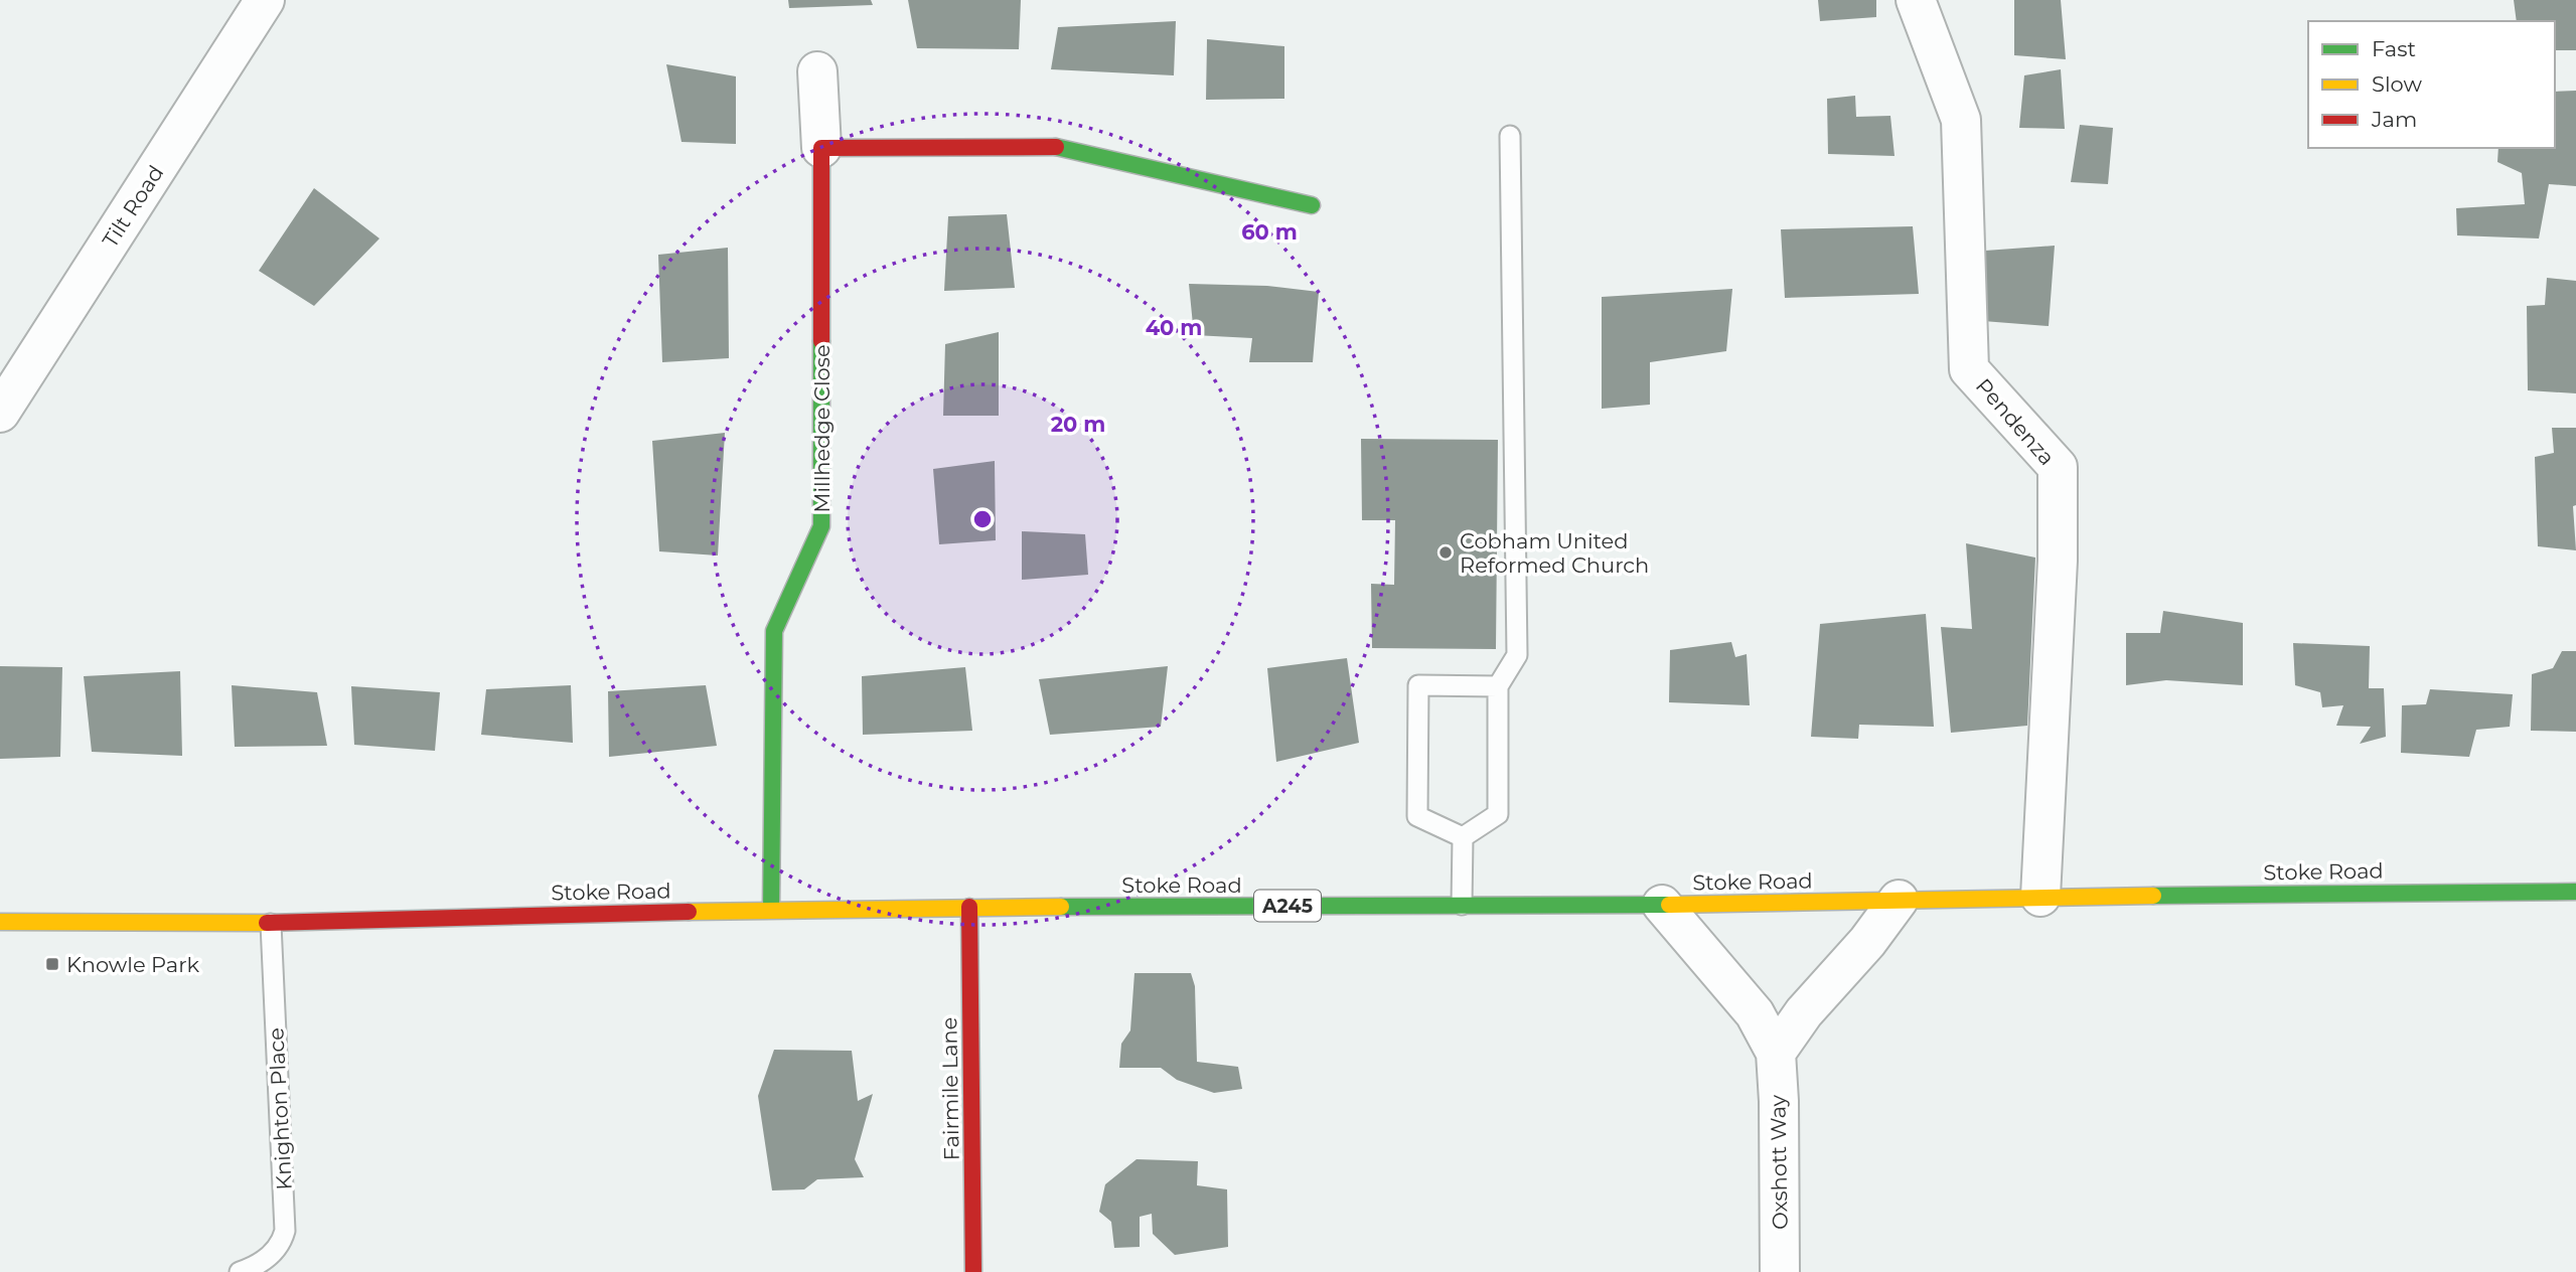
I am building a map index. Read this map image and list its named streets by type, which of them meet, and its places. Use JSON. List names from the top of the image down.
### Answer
{
  "streets": {
    "main road": [
      "Millhedge Close",
      "Stoke Road",
      "A245",
      "Fairmile Lane"
    ],
    "street": ["Tilt Road", "Pendenza", "Oxshott Way"],
    "lane": ["Knighton Place"]
  },
  "crossings": [
    ["Pendenza", "Stoke Road"],
    ["Millhedge Close", "Stoke Road"],
    ["Stoke Road", "Fairmile Lane"],
    ["Stoke Road", "Knighton Place"],
    ["Stoke Road", "Oxshott Way"]
  ],
  "places": {
    "other": ["Cobham United Reformed Church"],
    "transit": ["Knowle Park"]
  },
  "legend": ["Fast", "Slow", "Jam"],
  "rings": ["60 m", "40 m", "20 m"]
}
